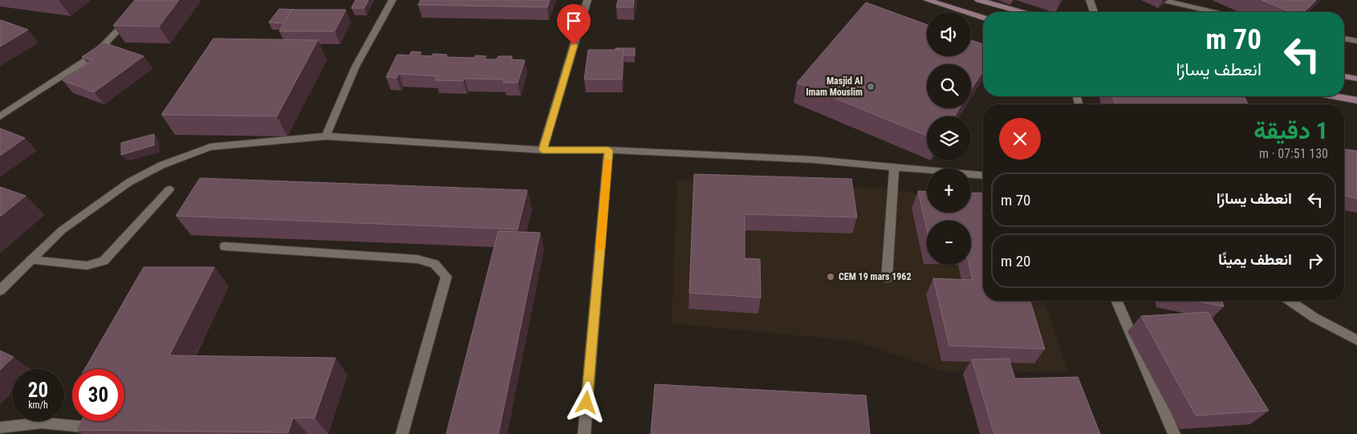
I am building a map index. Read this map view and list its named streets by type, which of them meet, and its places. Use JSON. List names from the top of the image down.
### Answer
{
  "places": ["Masjid Al Imam Mouslim", "CEM 19 mars 1962"],
  "page": {
    "map_buttons": ["+", "−"],
    "turn": ["70 m", "انعطف يسارًا"],
    "heading": ["1 دقيقة", "130 m · 07:51"],
    "list": [
      {
        "name": "انعطف يسارًا",
        "value": "70 m"
      },
      {
        "name": "انعطف يمينًا",
        "value": "20 m"
      }
    ],
    "speed": "20 km/h",
    "limit": "30"
  }
}
